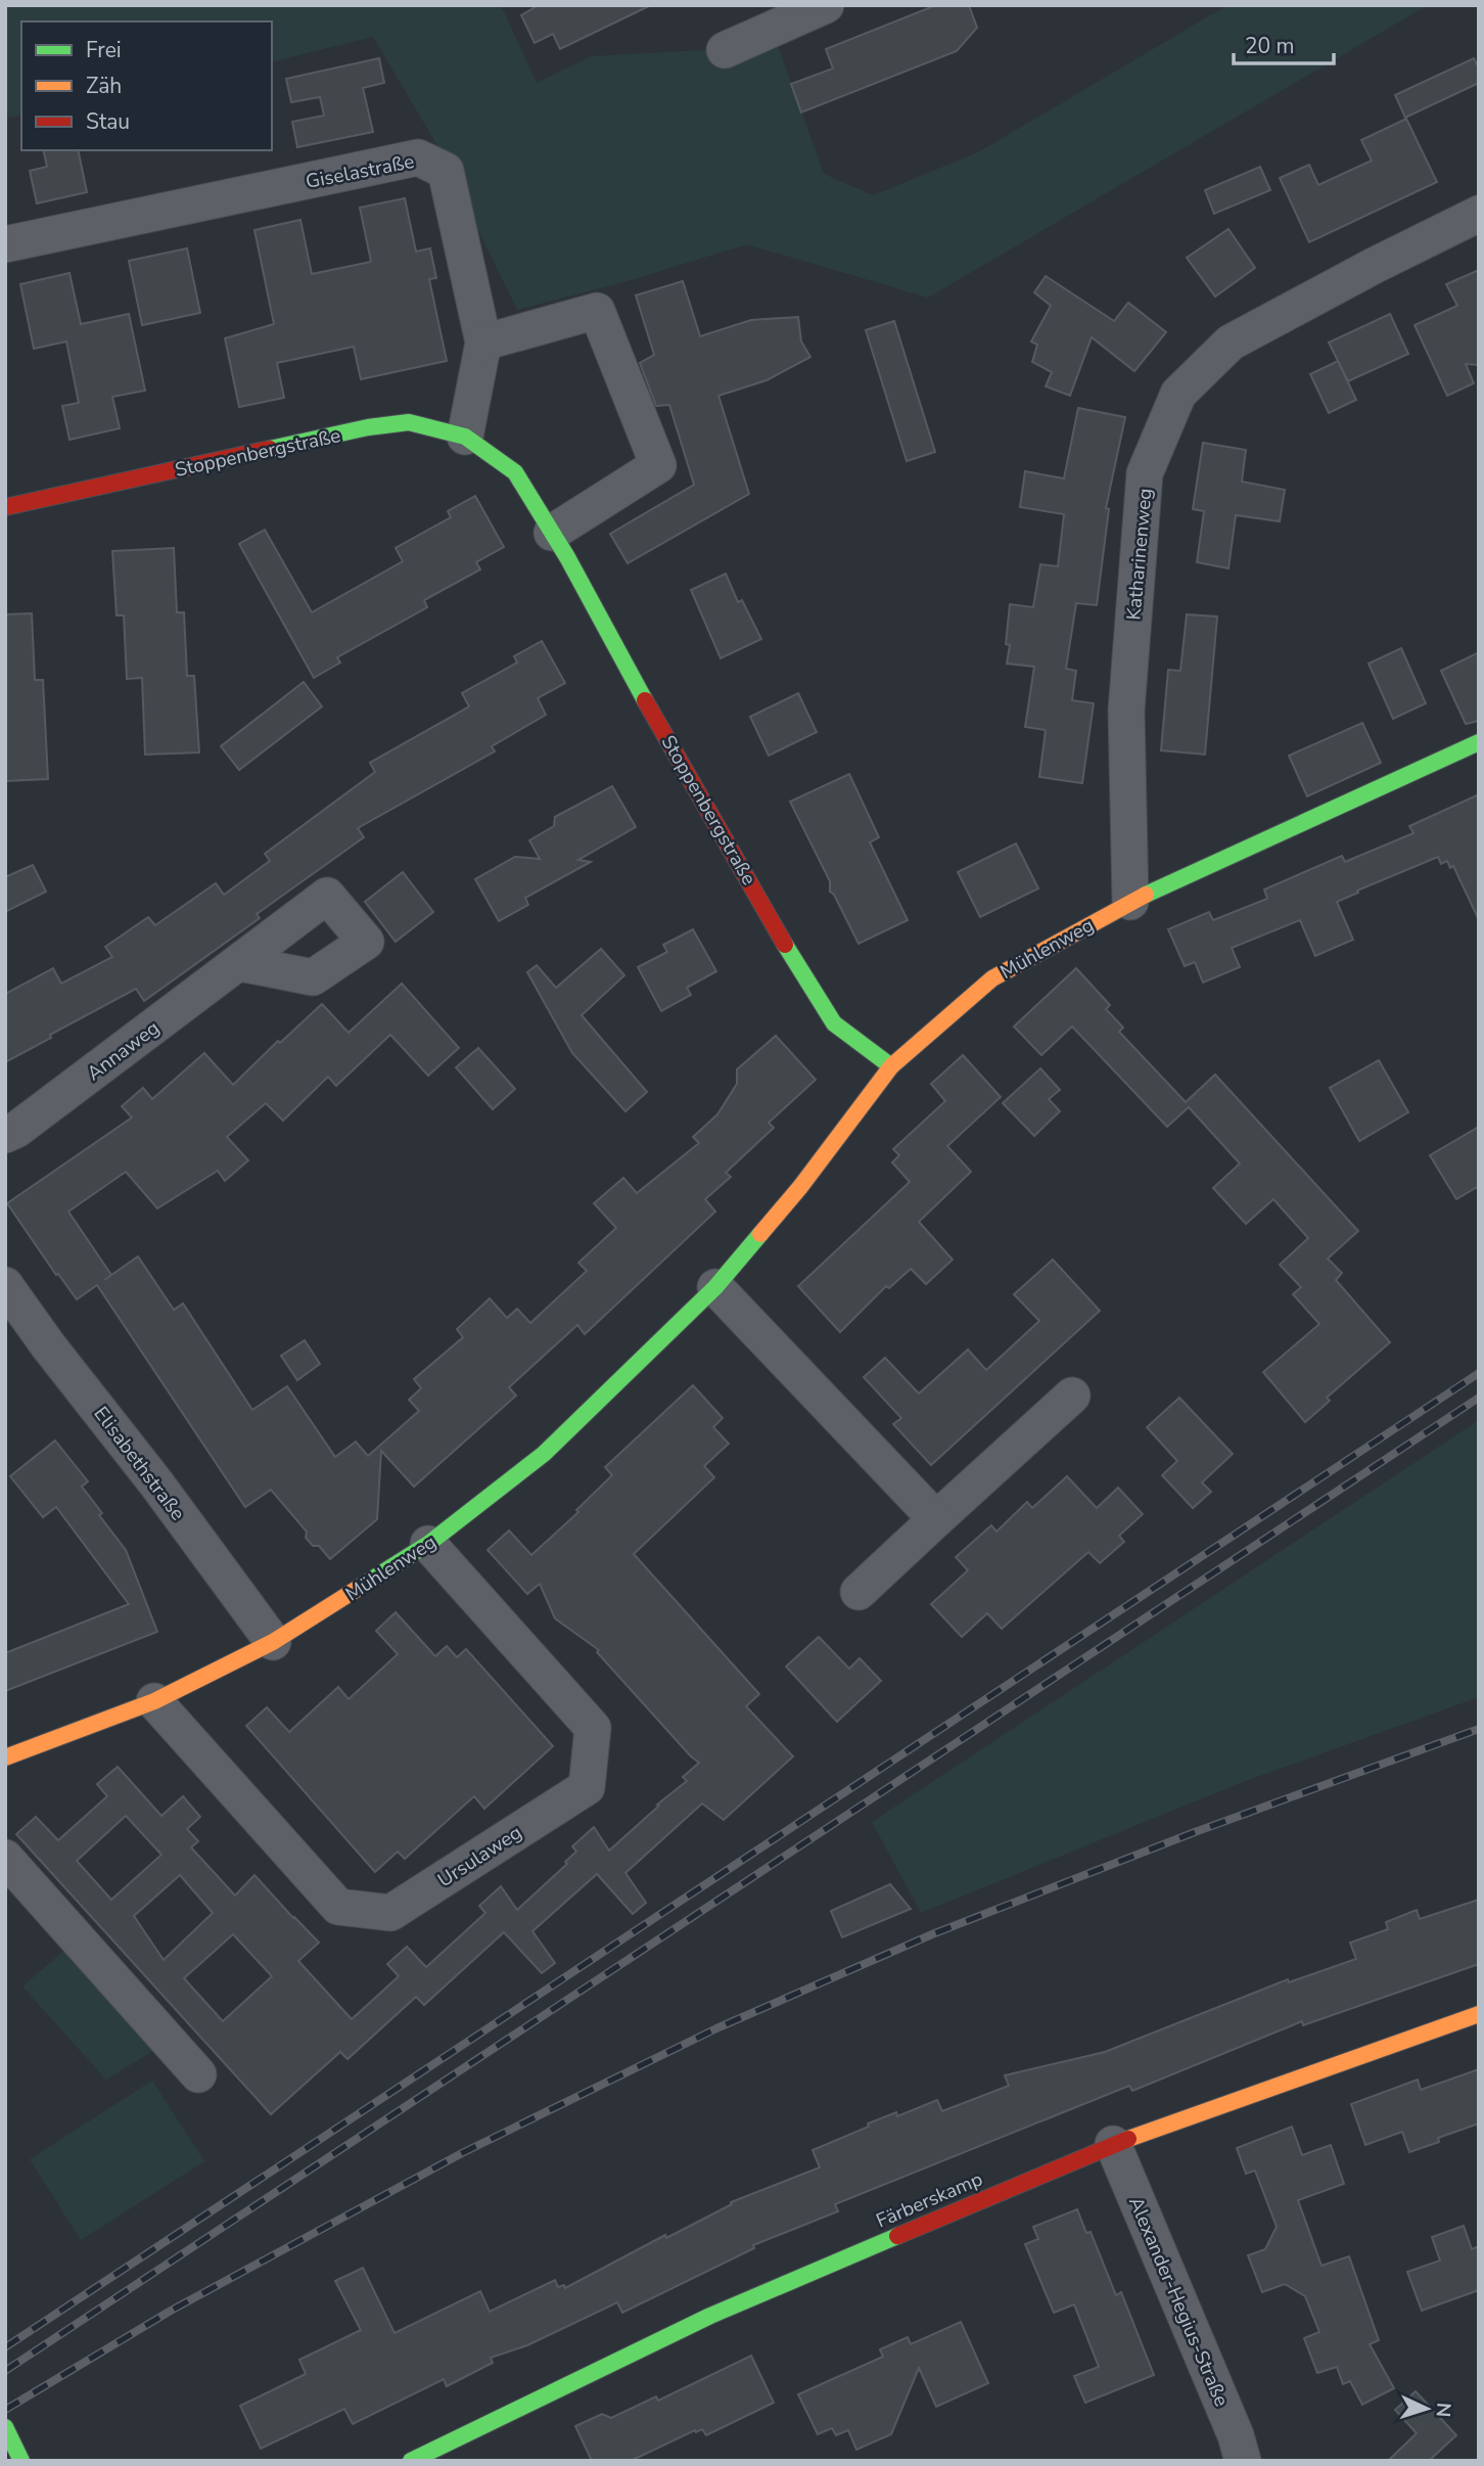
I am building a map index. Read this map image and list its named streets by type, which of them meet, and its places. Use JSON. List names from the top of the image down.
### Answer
{
  "streets": {
    "street": [
      "Giselastraße",
      "Stoppenbergstraße",
      "Katharinenweg",
      "Mühlenweg",
      "Annaweg",
      "Elisabethstraße",
      "Ursulaweg",
      "Färberskamp",
      "Alexander-Hegius-Straße"
    ]
  },
  "crossings": [
    ["Giselastraße", "Stoppenbergstraße"],
    ["Stoppenbergstraße", "Mühlenweg"],
    ["Katharinenweg", "Mühlenweg"],
    ["Mühlenweg", "Elisabethstraße"],
    ["Mühlenweg", "Ursulaweg"],
    ["Färberskamp", "Alexander-Hegius-Straße"]
  ],
  "legend": ["Frei", "Zäh", "Stau"],
  "scale_bar": "20 m",
  "north": "right"
}
